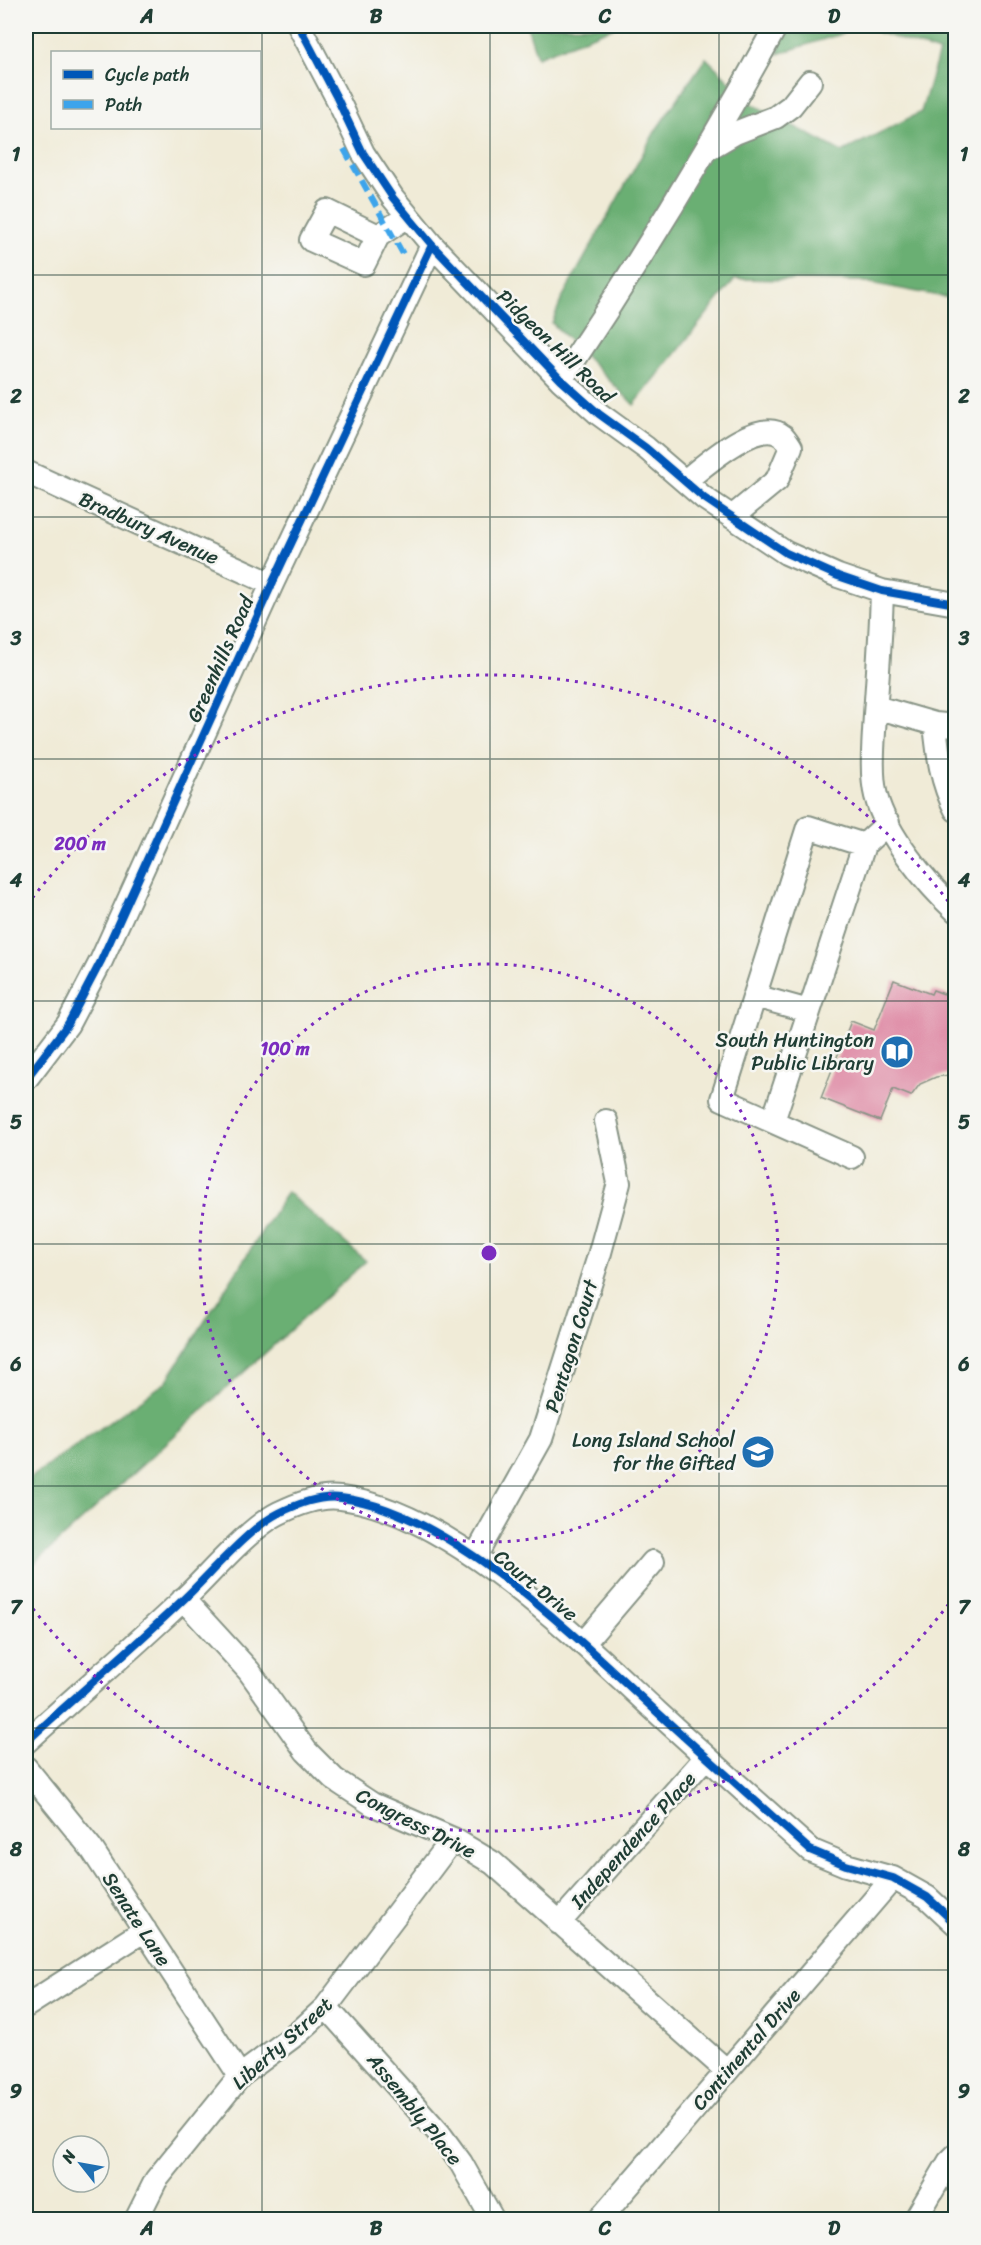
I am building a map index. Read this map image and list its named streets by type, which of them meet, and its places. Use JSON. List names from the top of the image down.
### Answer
{
  "streets": {
    "street": [
      "Pidgeon Hill Road",
      "Bradbury Avenue",
      "Greenhills Road",
      "Pentagon Court",
      "Court Drive",
      "Congress Drive",
      "Independence Place",
      "Senate Lane",
      "Liberty Street",
      "Continental Drive",
      "Assembly Place"
    ]
  },
  "crossings": [
    ["Pidgeon Hill Road", "Greenhills Road"],
    ["Bradbury Avenue", "Greenhills Road"],
    ["Pentagon Court", "Court Drive"],
    ["Court Drive", "Congress Drive"],
    ["Court Drive", "Independence Place"],
    ["Court Drive", "Continental Drive"],
    ["Congress Drive", "Independence Place"],
    ["Congress Drive", "Liberty Street"],
    ["Congress Drive", "Continental Drive"],
    ["Senate Lane", "Liberty Street"],
    ["Liberty Street", "Assembly Place"]
  ],
  "places": {
    "library": ["South Huntington Public Library"],
    "school or university": ["Long Island School for the Gifted"]
  },
  "legend": ["Cycle path", "Path"],
  "north": "top left",
  "grid": {
    "columns": [
      "A",
      "B",
      "C",
      "D"
    ],
    "rows": [
      "1",
      "2",
      "3",
      "4",
      "5",
      "6",
      "7",
      "8",
      "9"
    ]
  },
  "rings": ["200 m", "100 m"]
}
